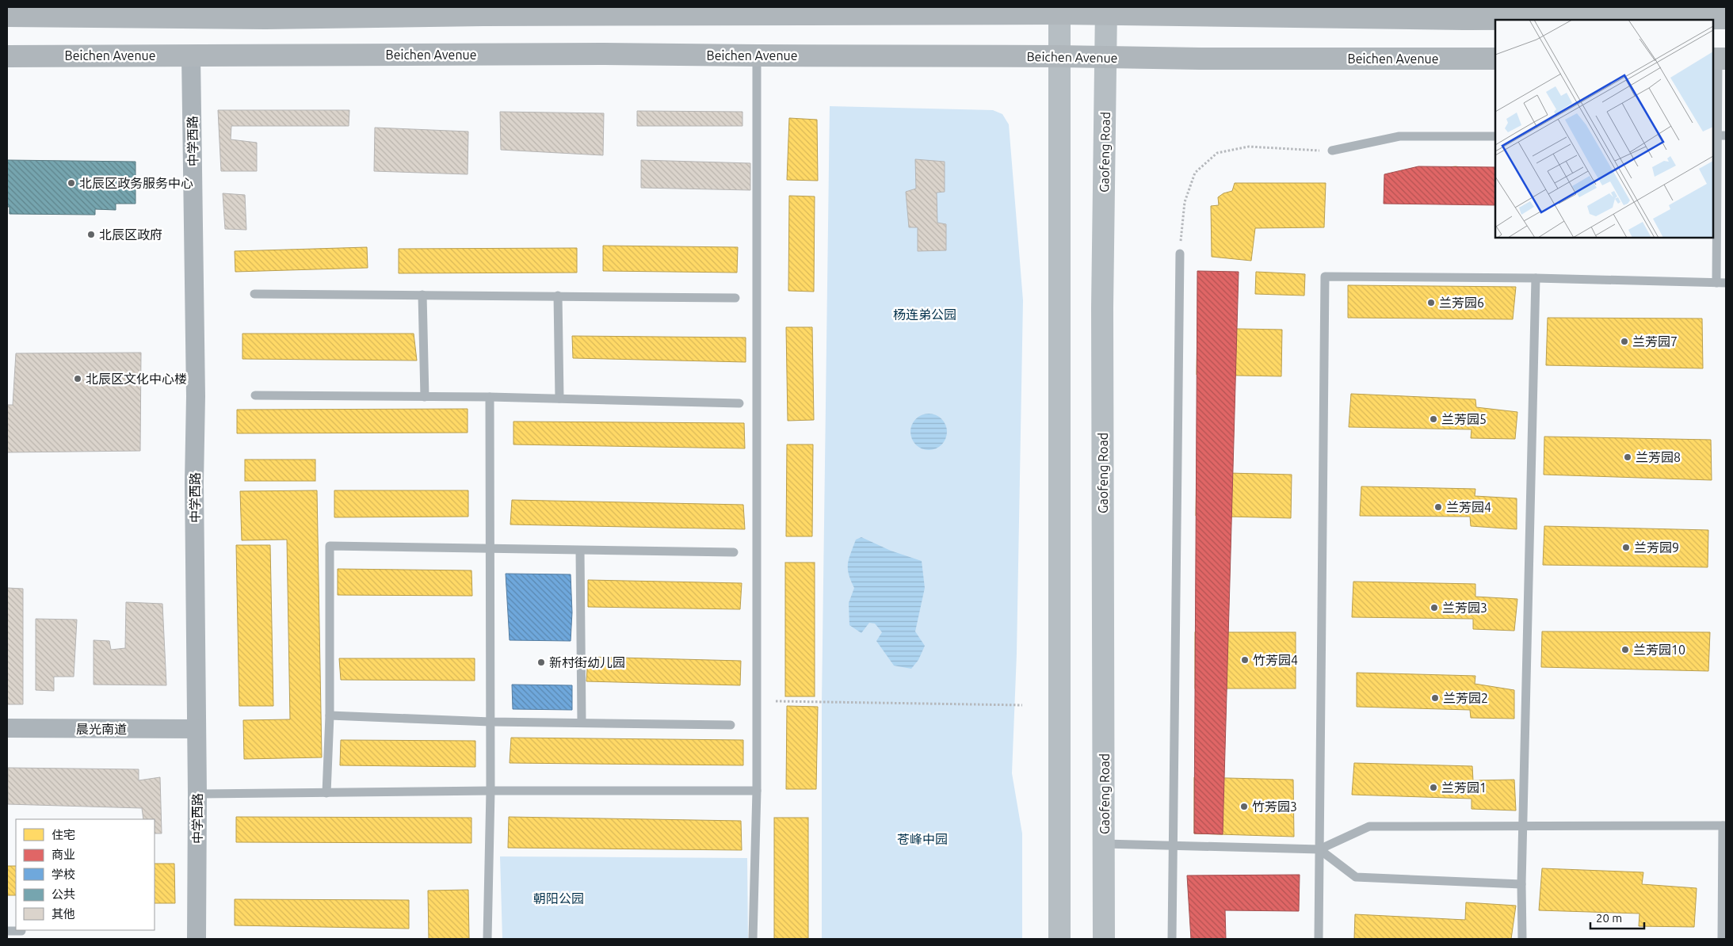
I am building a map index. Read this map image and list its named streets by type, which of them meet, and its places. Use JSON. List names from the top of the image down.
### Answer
{
  "streets": {
    "main road": ["Beichen Avenue", "Gaofeng Road"],
    "street": ["中学西路", "晨光南道"]
  },
  "crossings": [
    ["Beichen Avenue", "中学西路"],
    ["Beichen Avenue", "Gaofeng Road"],
    ["中学西路", "晨光南道"]
  ],
  "parks": ["杨连弟公园", "苍峰中园", "朝阳公园"],
  "places": [
    "北辰区政务服务中心",
    "北辰区政府",
    "兰芳园6",
    "兰芳园7",
    "北辰区文化中心楼",
    "兰芳园5",
    "兰芳园8",
    "兰芳园4",
    "兰芳园9",
    "兰芳园3",
    "兰芳园10",
    "竹芳园4",
    "新村街幼儿园",
    "兰芳园2",
    "兰芳园1",
    "竹芳园3"
  ],
  "legend": [
    "住宅",
    "商业",
    "学校",
    "公共",
    "其他"
  ],
  "scale_bar": "20 m"
}
